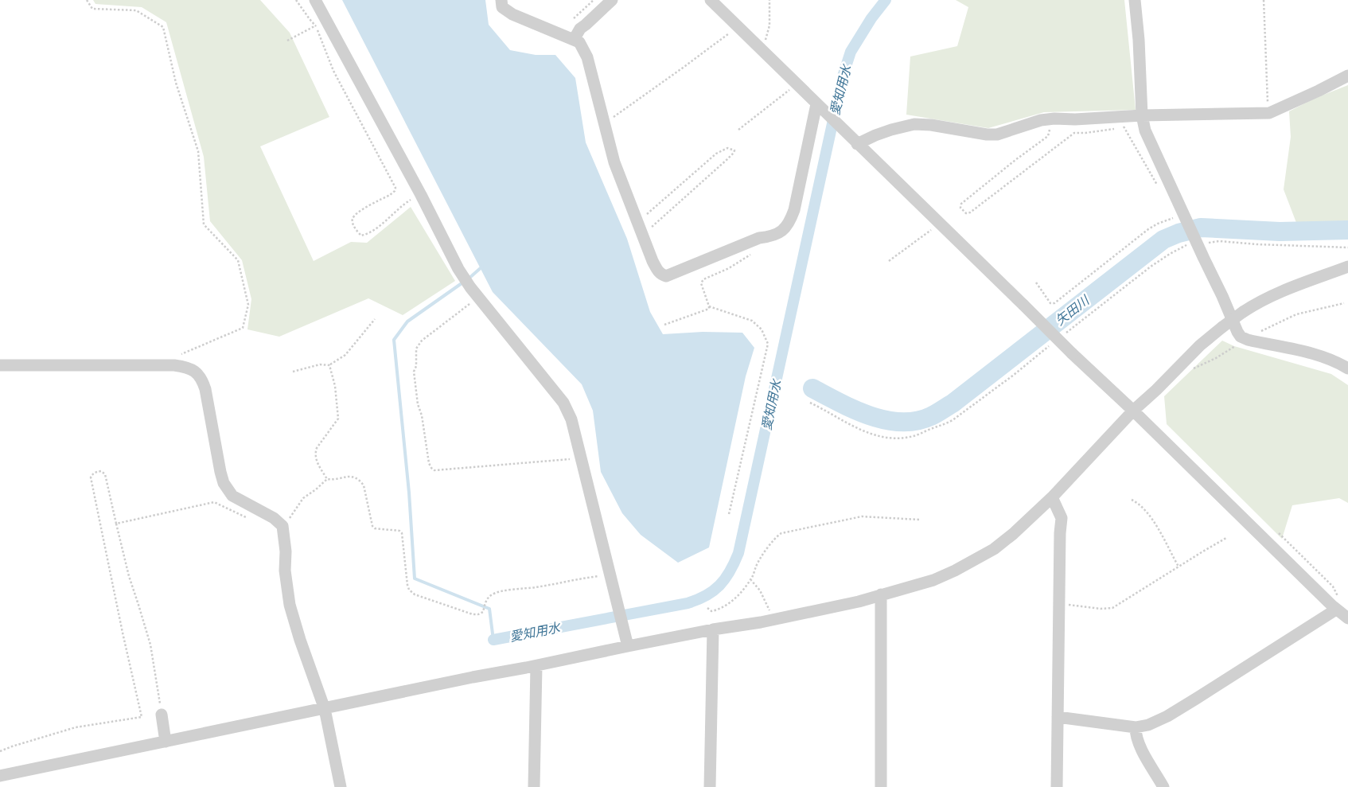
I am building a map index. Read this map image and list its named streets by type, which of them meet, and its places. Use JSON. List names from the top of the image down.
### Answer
{
  "water": ["愛知用水", "矢田川"]
}
